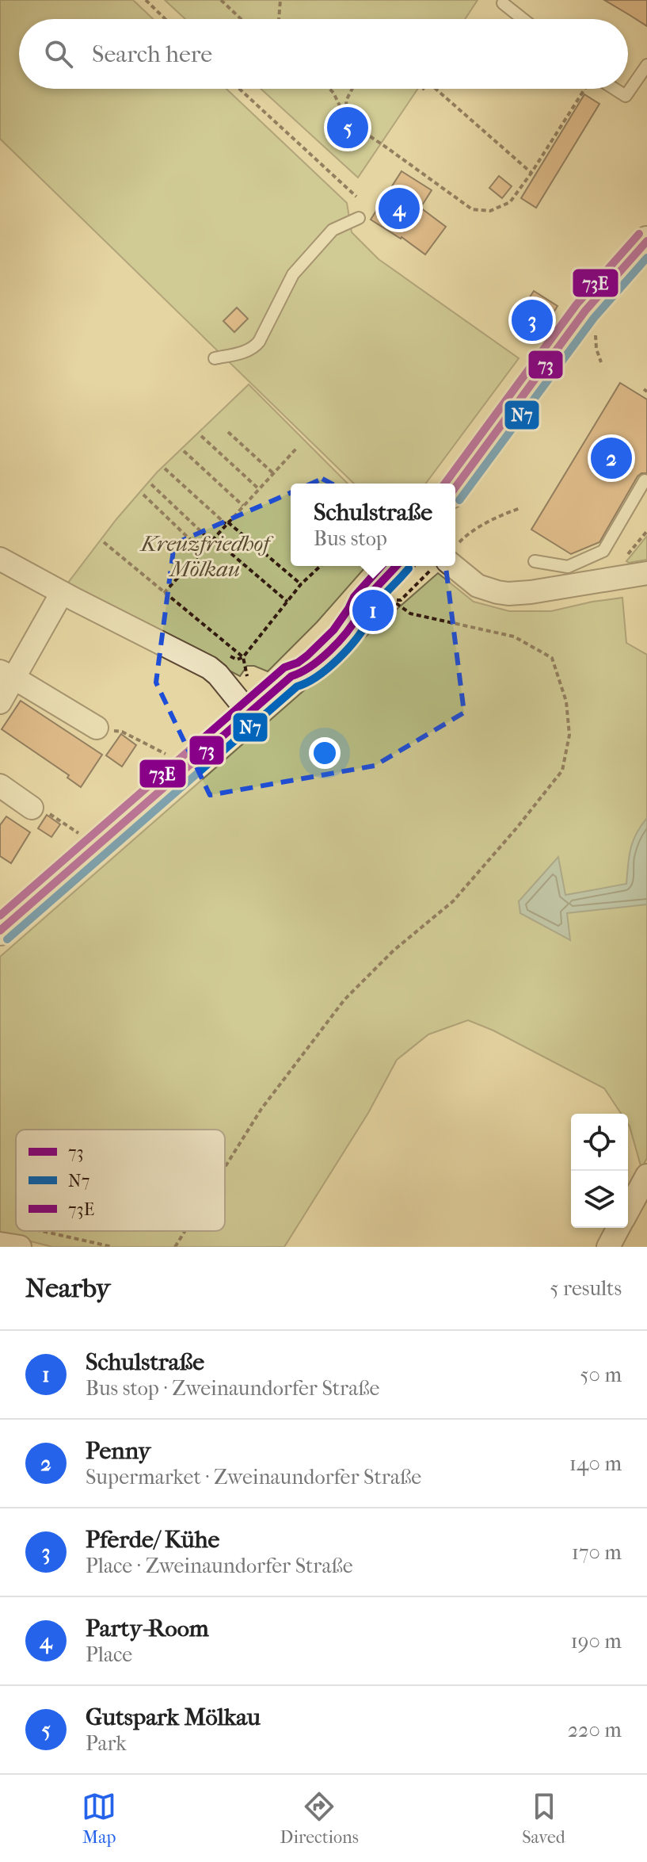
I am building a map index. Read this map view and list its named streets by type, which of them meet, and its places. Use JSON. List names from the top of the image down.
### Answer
{
  "parks": ["Kreuzfriedhof Mölkau"],
  "lines": ["transit line 73E", "transit line 73", "transit line N7"],
  "legend": ["73", "N7", "73E"],
  "page": {
    "search": "Search here",
    "pins": [
      "5",
      "4",
      "3",
      "2",
      "1"
    ],
    "popup": ["Schulstraße", "Bus stop"],
    "heading": ["Nearby", "5 results"],
    "list": [
      {
        "mark": "1",
        "name": "Schulstraße",
        "note": "Bus stop · Zweinaundorfer Straße",
        "value": "50 m"
      },
      {
        "mark": "2",
        "name": "Penny",
        "note": "Supermarket · Zweinaundorfer Straße",
        "value": "140 m"
      },
      {
        "mark": "3",
        "name": "Pferde/ Kühe",
        "note": "Place · Zweinaundorfer Straße",
        "value": "170 m"
      },
      {
        "mark": "4",
        "name": "Party-Room",
        "note": "Place",
        "value": "190 m"
      },
      {
        "mark": "5",
        "name": "Gutspark Mölkau",
        "note": "Park",
        "value": "220 m"
      }
    ],
    "nav": ["Map", "Directions", "Saved"]
  }
}
